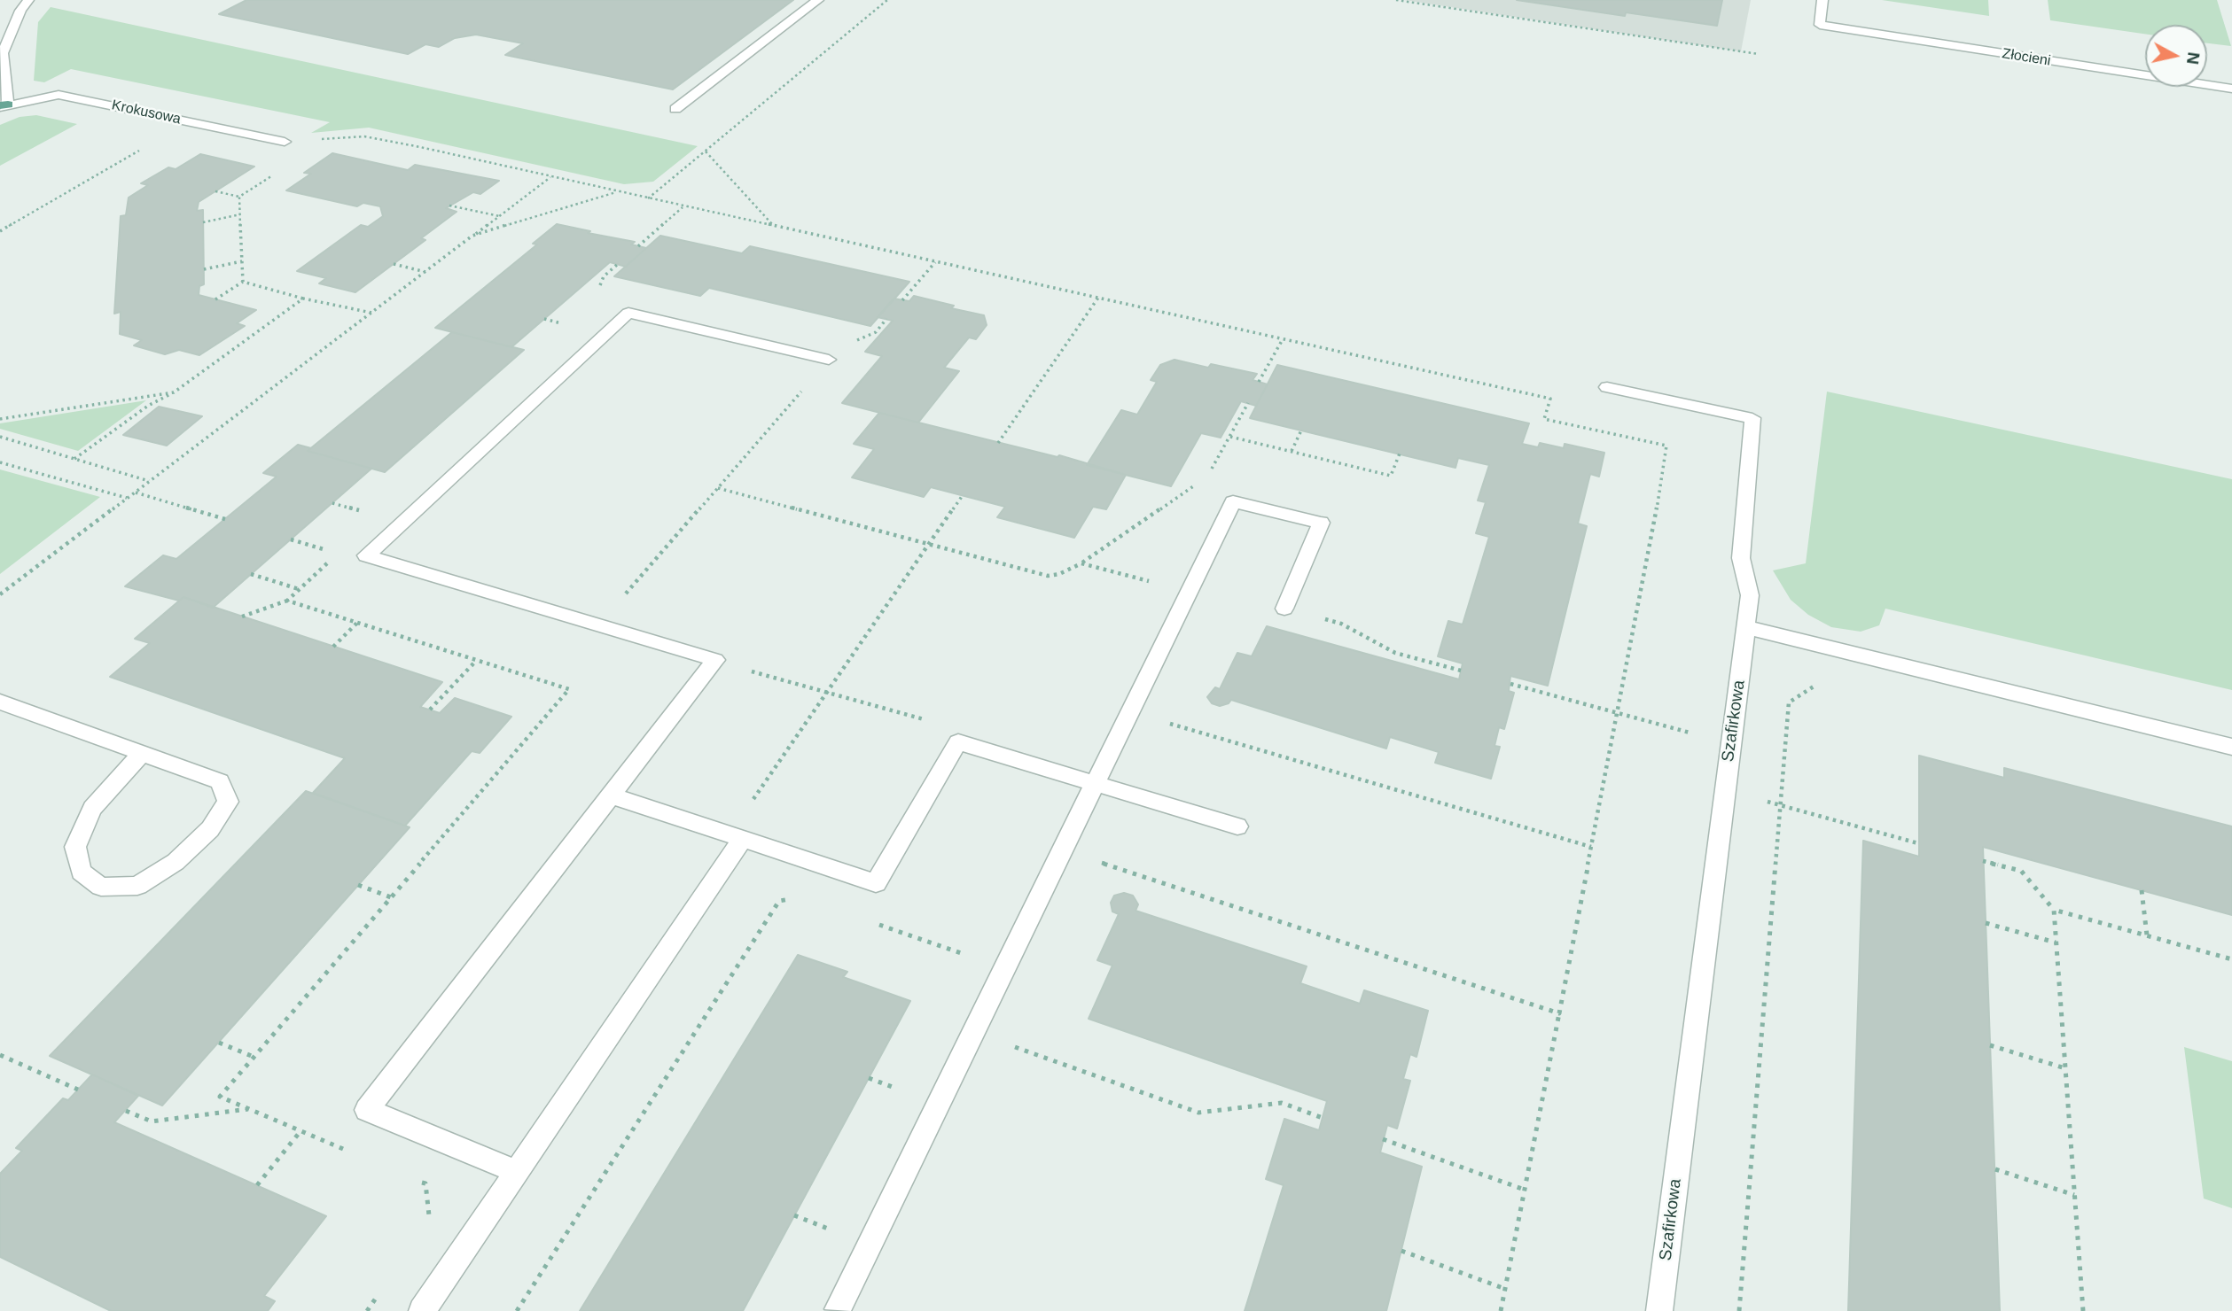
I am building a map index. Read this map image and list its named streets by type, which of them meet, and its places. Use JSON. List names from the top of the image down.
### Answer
{
  "streets": {
    "street": ["Złocieni", "Krokusowa", "Szafirkowa"]
  },
  "north": "right"
}
